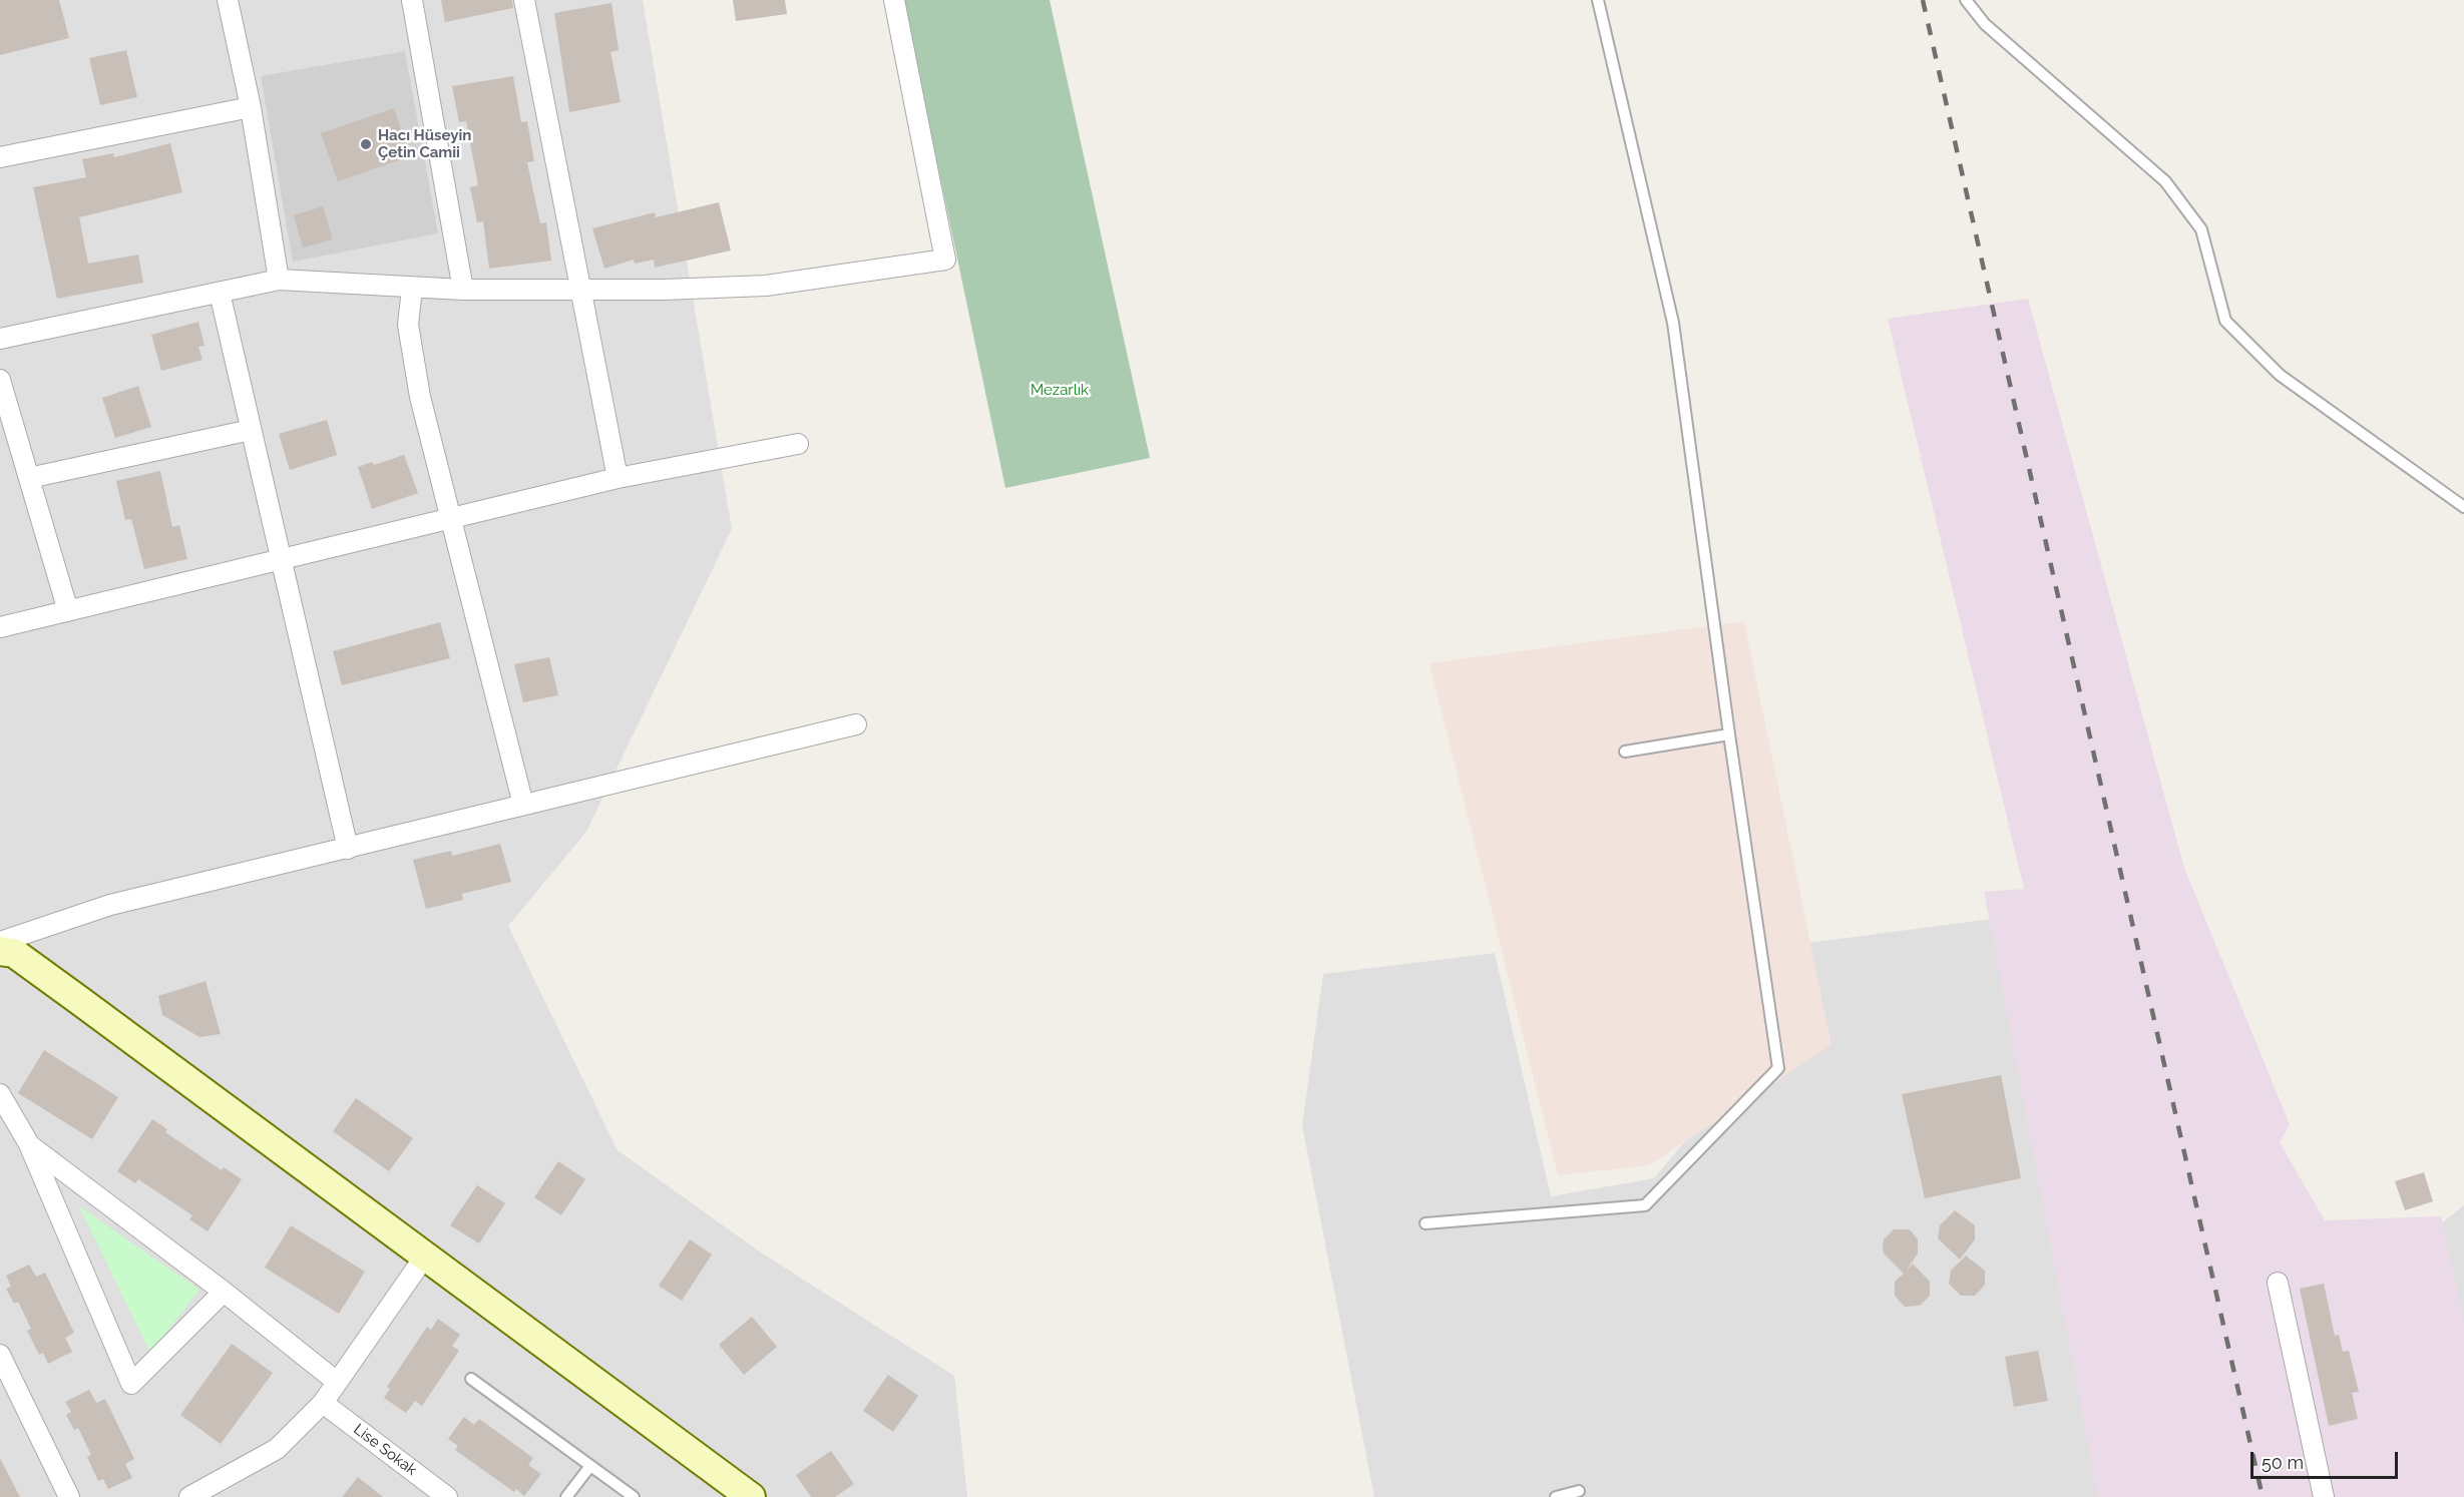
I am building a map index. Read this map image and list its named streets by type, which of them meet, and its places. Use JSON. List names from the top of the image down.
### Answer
{
  "streets": {
    "street": ["Lise Sokak"]
  },
  "parks": ["Mezarlık"],
  "places": ["Hacı Hüseyin Çetin Camii"],
  "scale_bar": "50 m"
}
